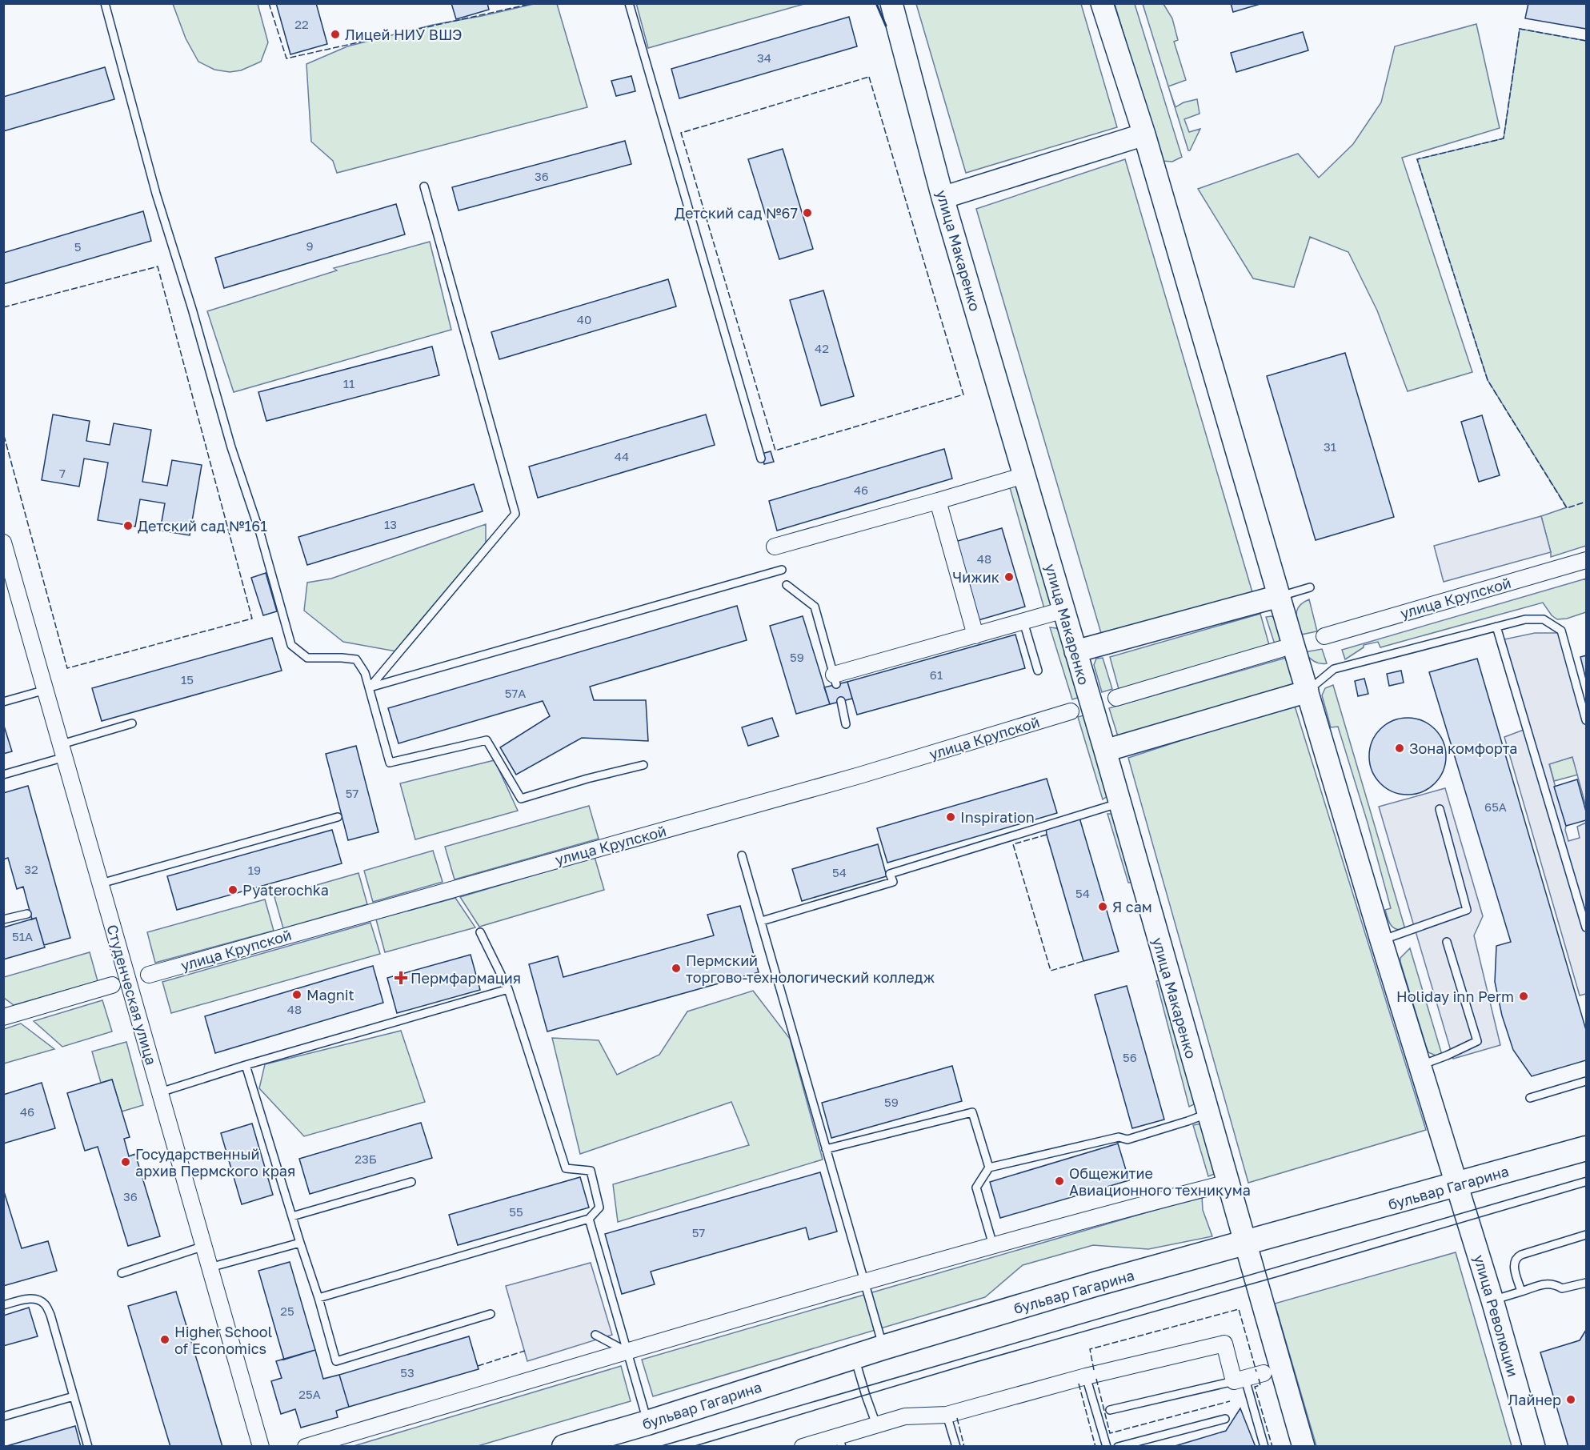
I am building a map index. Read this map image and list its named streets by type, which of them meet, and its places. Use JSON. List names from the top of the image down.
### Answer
{
  "streets": {
    "main road": ["улица Макаренко", "бульвар Гагарина", "улица Революции"],
    "street": ["улица Крупской", "Студенческая улица"]
  },
  "crossings": [
    ["улица Макаренко", "бульвар Гагарина"],
    ["бульвар Гагарина", "улица Революции"]
  ],
  "places": {
    "other": [
      "Лицей НИУ ВШЭ",
      "Детский сад №67",
      "Детский сад №161",
      "Чижик",
      "Зона комфорта",
      "Inspiration",
      "Pyaterochka",
      "Я сам",
      "Пермский торгово-технологический колледж",
      "Magnit",
      "Holiday inn Perm",
      "Государственный архив Пермского края",
      "Общежитие Авиационного техникума",
      "Higher School of Economics",
      "Лайнер"
    ],
    "health": ["Пермфармация"]
  },
  "house_numbers": [
    "22",
    "34",
    "36",
    "9",
    "5",
    "40",
    "42",
    "11",
    "31",
    "44",
    "7",
    "46",
    "13",
    "48",
    "59",
    "61",
    "15",
    "57А",
    "57",
    "65А",
    "32",
    "19",
    "54",
    "54",
    "51А",
    "48",
    "56",
    "59",
    "46",
    "23Б",
    "36",
    "55",
    "57",
    "25",
    "53",
    "25А"
  ]
}
